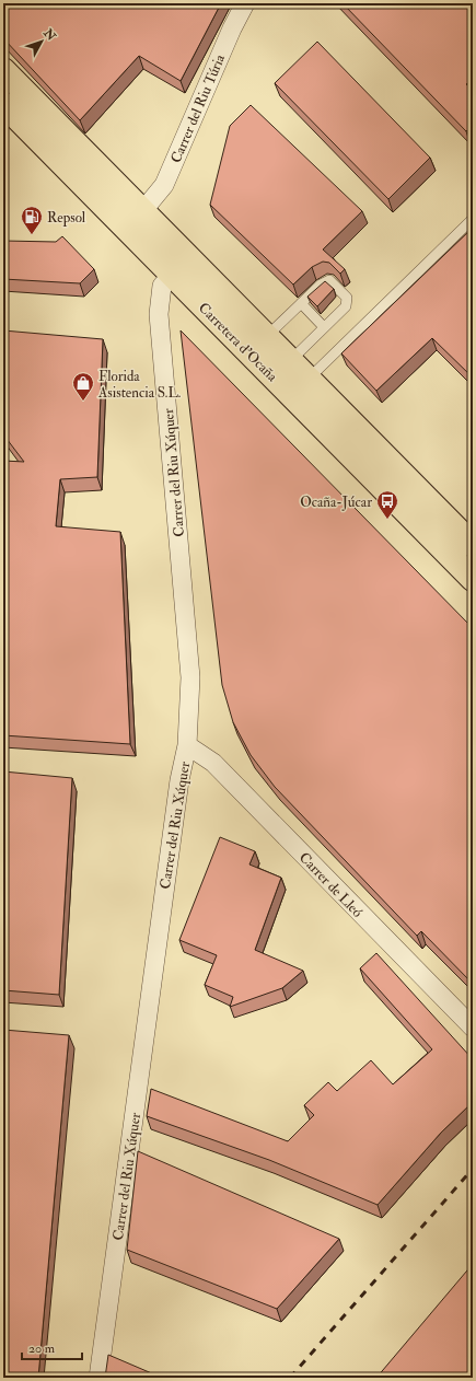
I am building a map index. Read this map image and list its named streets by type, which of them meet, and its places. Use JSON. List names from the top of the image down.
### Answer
{
  "streets": {
    "main road": ["Carretera d'Ocaña"],
    "street": ["Carrer del Riu Túria", "Carrer del Riu Xúquer", "Carrer de Lleó"]
  },
  "crossings": [
    ["Carrer del Riu Túria", "Carretera d'Ocaña"],
    ["Carretera d'Ocaña", "Carrer del Riu Xúquer"],
    ["Carrer del Riu Xúquer", "Carrer de Lleó"]
  ],
  "places": {
    "fuel station": ["Repsol"],
    "shop": ["Florida Asistencia S.L."],
    "bus stop": ["Ocaña-Júcar"]
  },
  "scale_bar": "20 m",
  "north": "top right"
}
